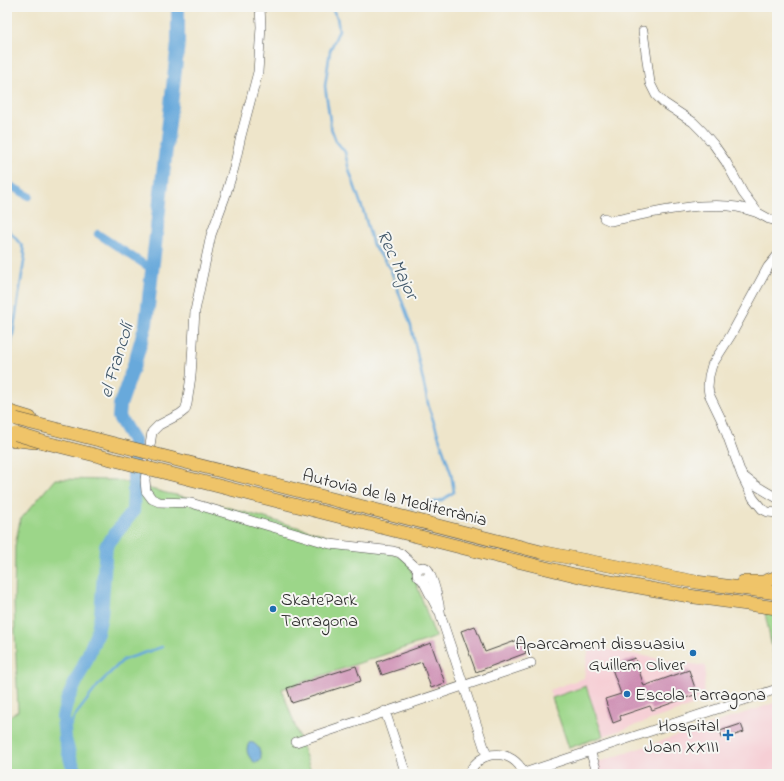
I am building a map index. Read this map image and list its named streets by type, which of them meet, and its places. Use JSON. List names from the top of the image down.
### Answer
{
  "streets": {
    "highway": ["Autovia de la Mediterrània"]
  },
  "water": ["Rec Major", "el Francolí"],
  "places": {
    "other": ["SkatePark Tarragona", "Aparcament dissuasiu Guillem Oliver", "Escola Tarragona"],
    "health": ["Hospital Joan XXIII"]
  }
}
